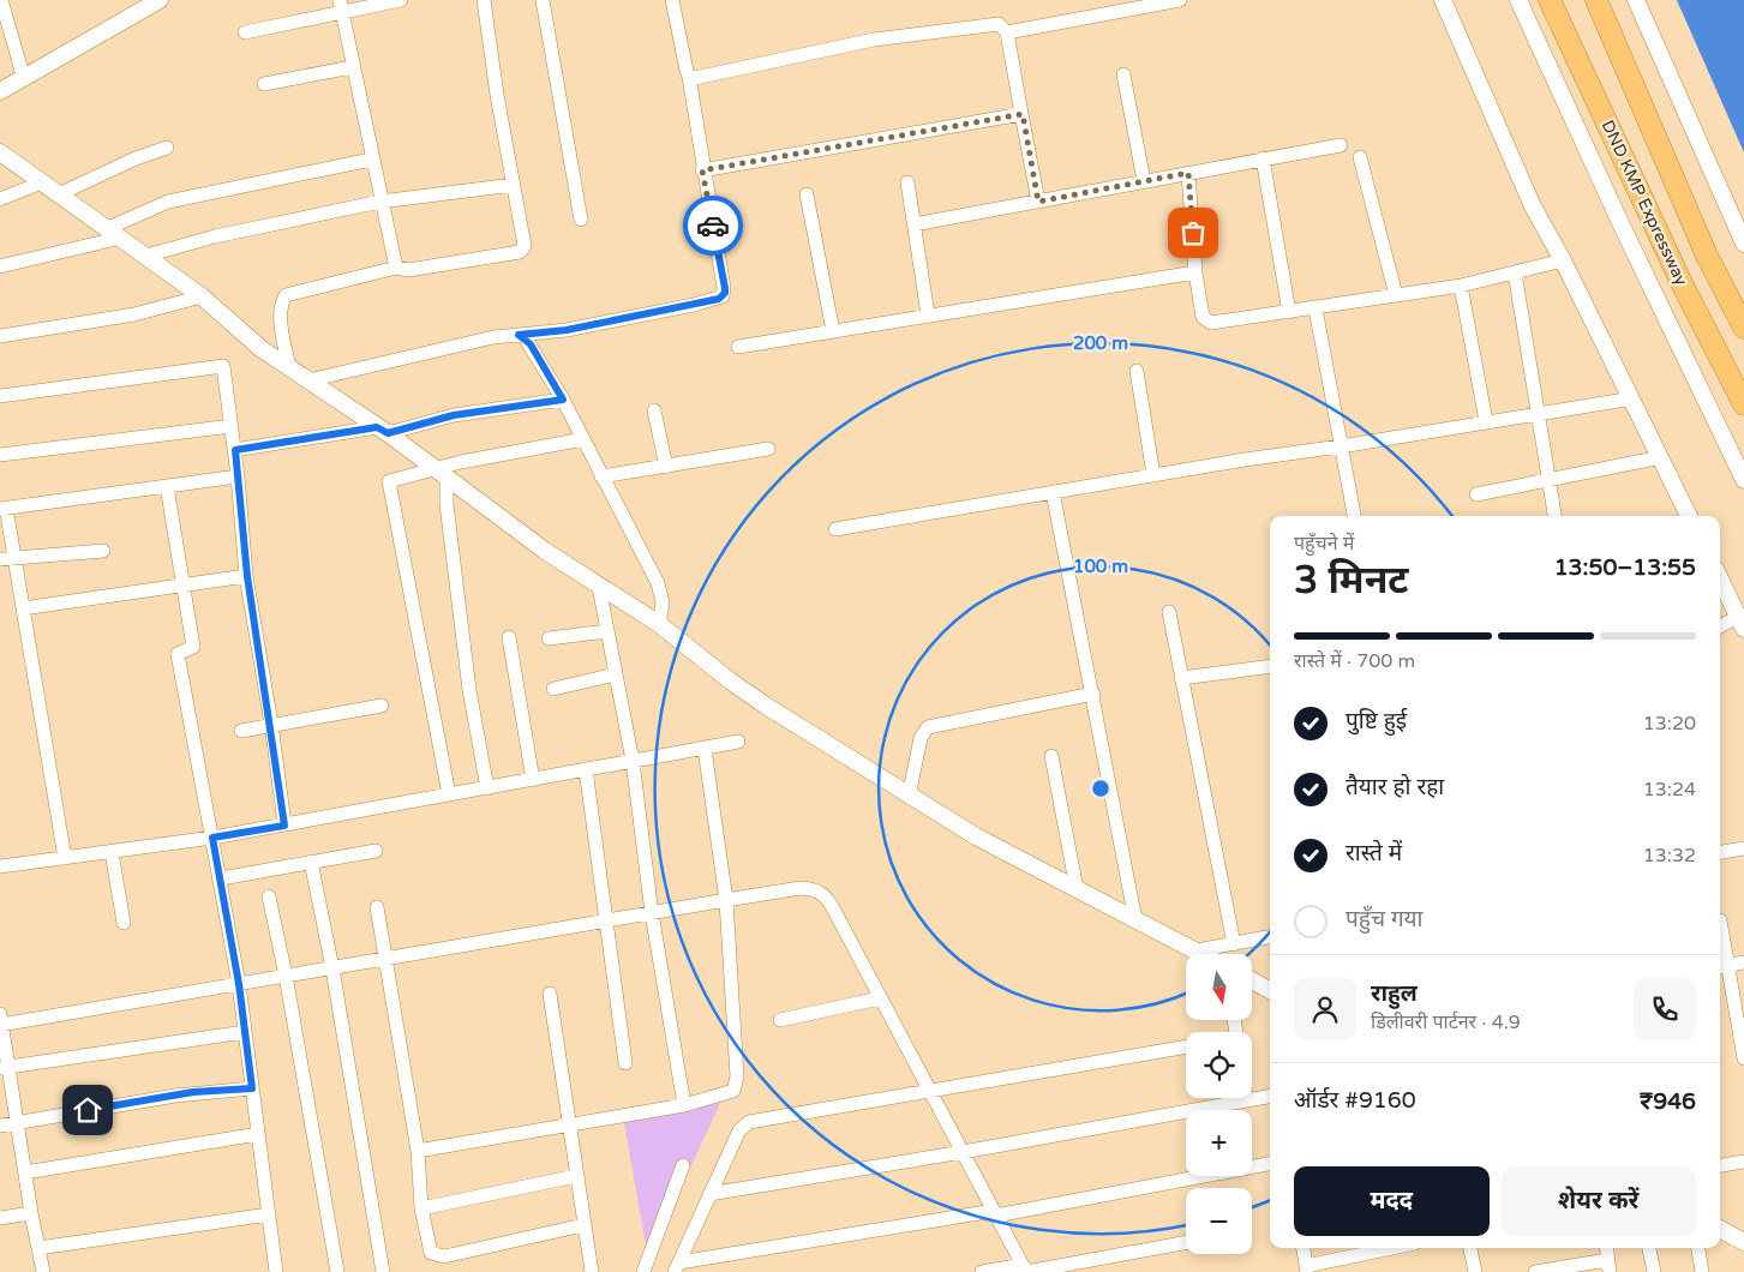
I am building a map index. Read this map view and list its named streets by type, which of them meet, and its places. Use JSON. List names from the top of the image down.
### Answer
{
  "streets": {
    "highway": ["DND KMP Expressway"]
  },
  "north": "bottom",
  "page": {
    "heading": ["3 मिनट", "पहुँचने में", "13:50–13:55"],
    "panel": [
      "राहुल",
      "डिलीवरी पार्टनर · 4.9",
      "ऑर्डर #9160",
      "₹946"
    ],
    "bar": "रास्ते में · 700 m",
    "list": [
      ["पुष्टि हुई", "13:20"],
      ["तैयार हो रहा", "13:24"],
      ["रास्ते में", "13:32"],
      "पहुँच गया"
    ],
    "map_buttons": ["+", "−"],
    "buttons": ["मदद", "शेयर करें"]
  },
  "rings": ["200 m", "100 m"]
}
